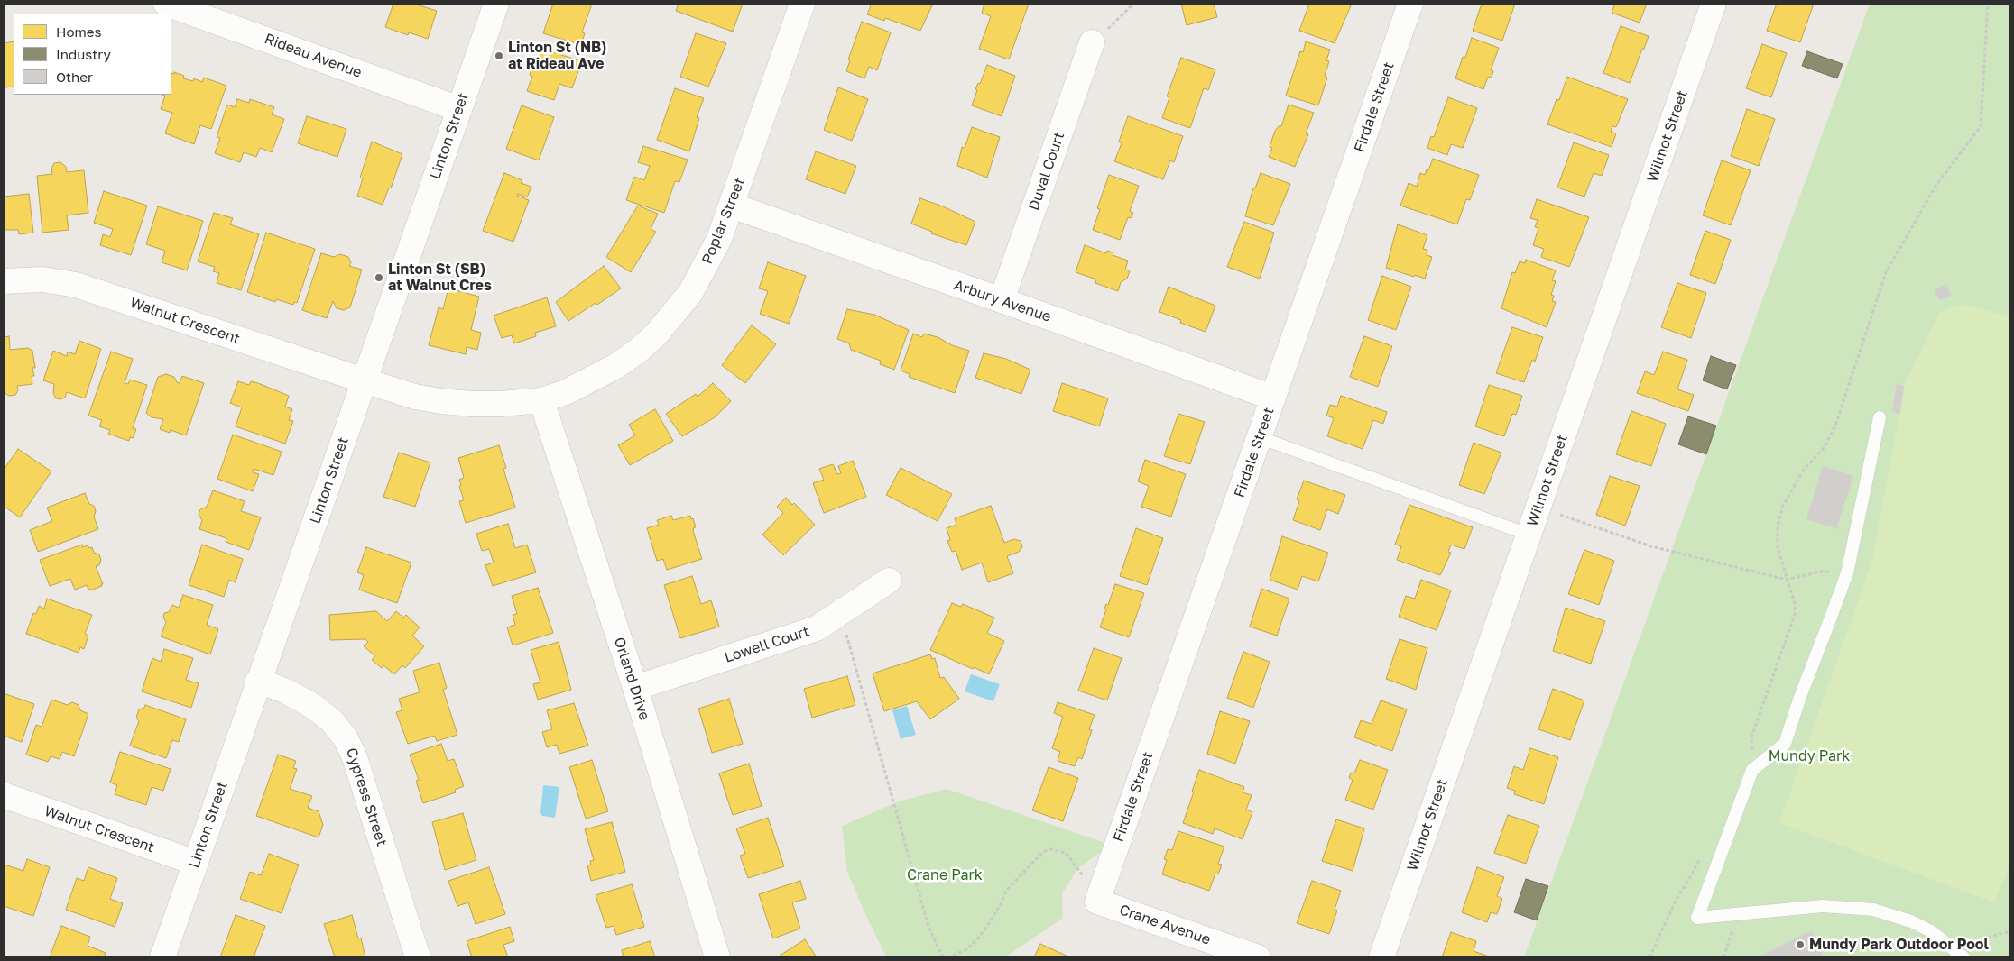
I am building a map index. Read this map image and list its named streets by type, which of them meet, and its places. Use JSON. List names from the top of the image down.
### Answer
{
  "streets": {
    "street": [
      "Rideau Avenue",
      "Firdale Street",
      "Linton Street",
      "Wilmot Street",
      "Duval Court",
      "Poplar Street",
      "Arbury Avenue",
      "Walnut Crescent",
      "Lowell Court",
      "Orland Drive",
      "Cypress Street",
      "Crane Avenue"
    ]
  },
  "crossings": [
    ["Rideau Avenue", "Linton Street"],
    ["Firdale Street", "Arbury Avenue"],
    ["Firdale Street", "Crane Avenue"],
    ["Linton Street", "Poplar Street"],
    ["Linton Street", "Walnut Crescent"],
    ["Linton Street", "Cypress Street"],
    ["Duval Court", "Arbury Avenue"],
    ["Poplar Street", "Arbury Avenue"],
    ["Poplar Street", "Walnut Crescent"],
    ["Poplar Street", "Orland Drive"],
    ["Lowell Court", "Orland Drive"]
  ],
  "parks": ["Mundy Park", "Crane Park"],
  "places": ["Linton St (NB) at Rideau Ave", "Linton St (SB) at Walnut Cres", "Mundy Park Outdoor Pool"],
  "legend": ["Homes", "Industry", "Other"]
}
